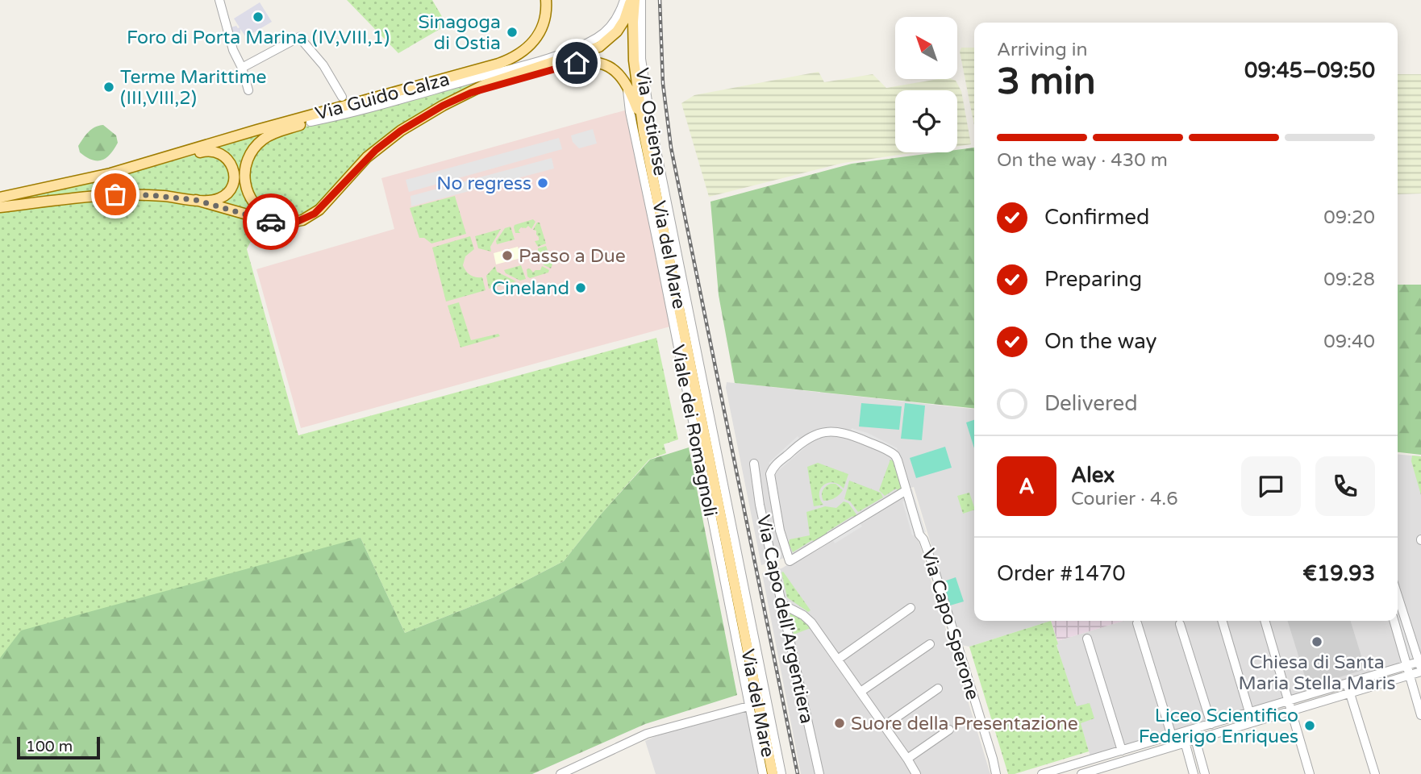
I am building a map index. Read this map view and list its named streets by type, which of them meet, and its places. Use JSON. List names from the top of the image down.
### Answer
{
  "streets": {
    "main road": ["Via Guido Calza", "Via del Mare"],
    "street": [
      "Via Ostiense",
      "Viale dei Romagnoli",
      "Via Capo dell'Argentiera",
      "Via Capo Sperone"
    ]
  },
  "places": [
    "Foro di Porta Marina (IV,VIII,1)",
    "Sinagoga di Ostia",
    "Terme Marittime (III,VIII,2)",
    "No regress",
    "Passo a Due",
    "Cineland",
    "Chiesa di Santa Maria Stella Maris",
    "Suore della Presentazione",
    "Liceo Scientifico Federigo Enriques"
  ],
  "scale_bar": "100 m",
  "north": "top left",
  "page": {
    "heading": ["3 min", "Arriving in", "09:45–09:50"],
    "panel": [
      "Alex",
      "Courier · 4.6",
      "Order #1470",
      "€19.93"
    ],
    "bar": "On the way · 430 m",
    "list": [
      ["Confirmed", "09:20"],
      ["Preparing", "09:28"],
      ["On the way", "09:40"],
      "Delivered"
    ],
    "round": "A",
    "scale": "100 m"
  }
}
